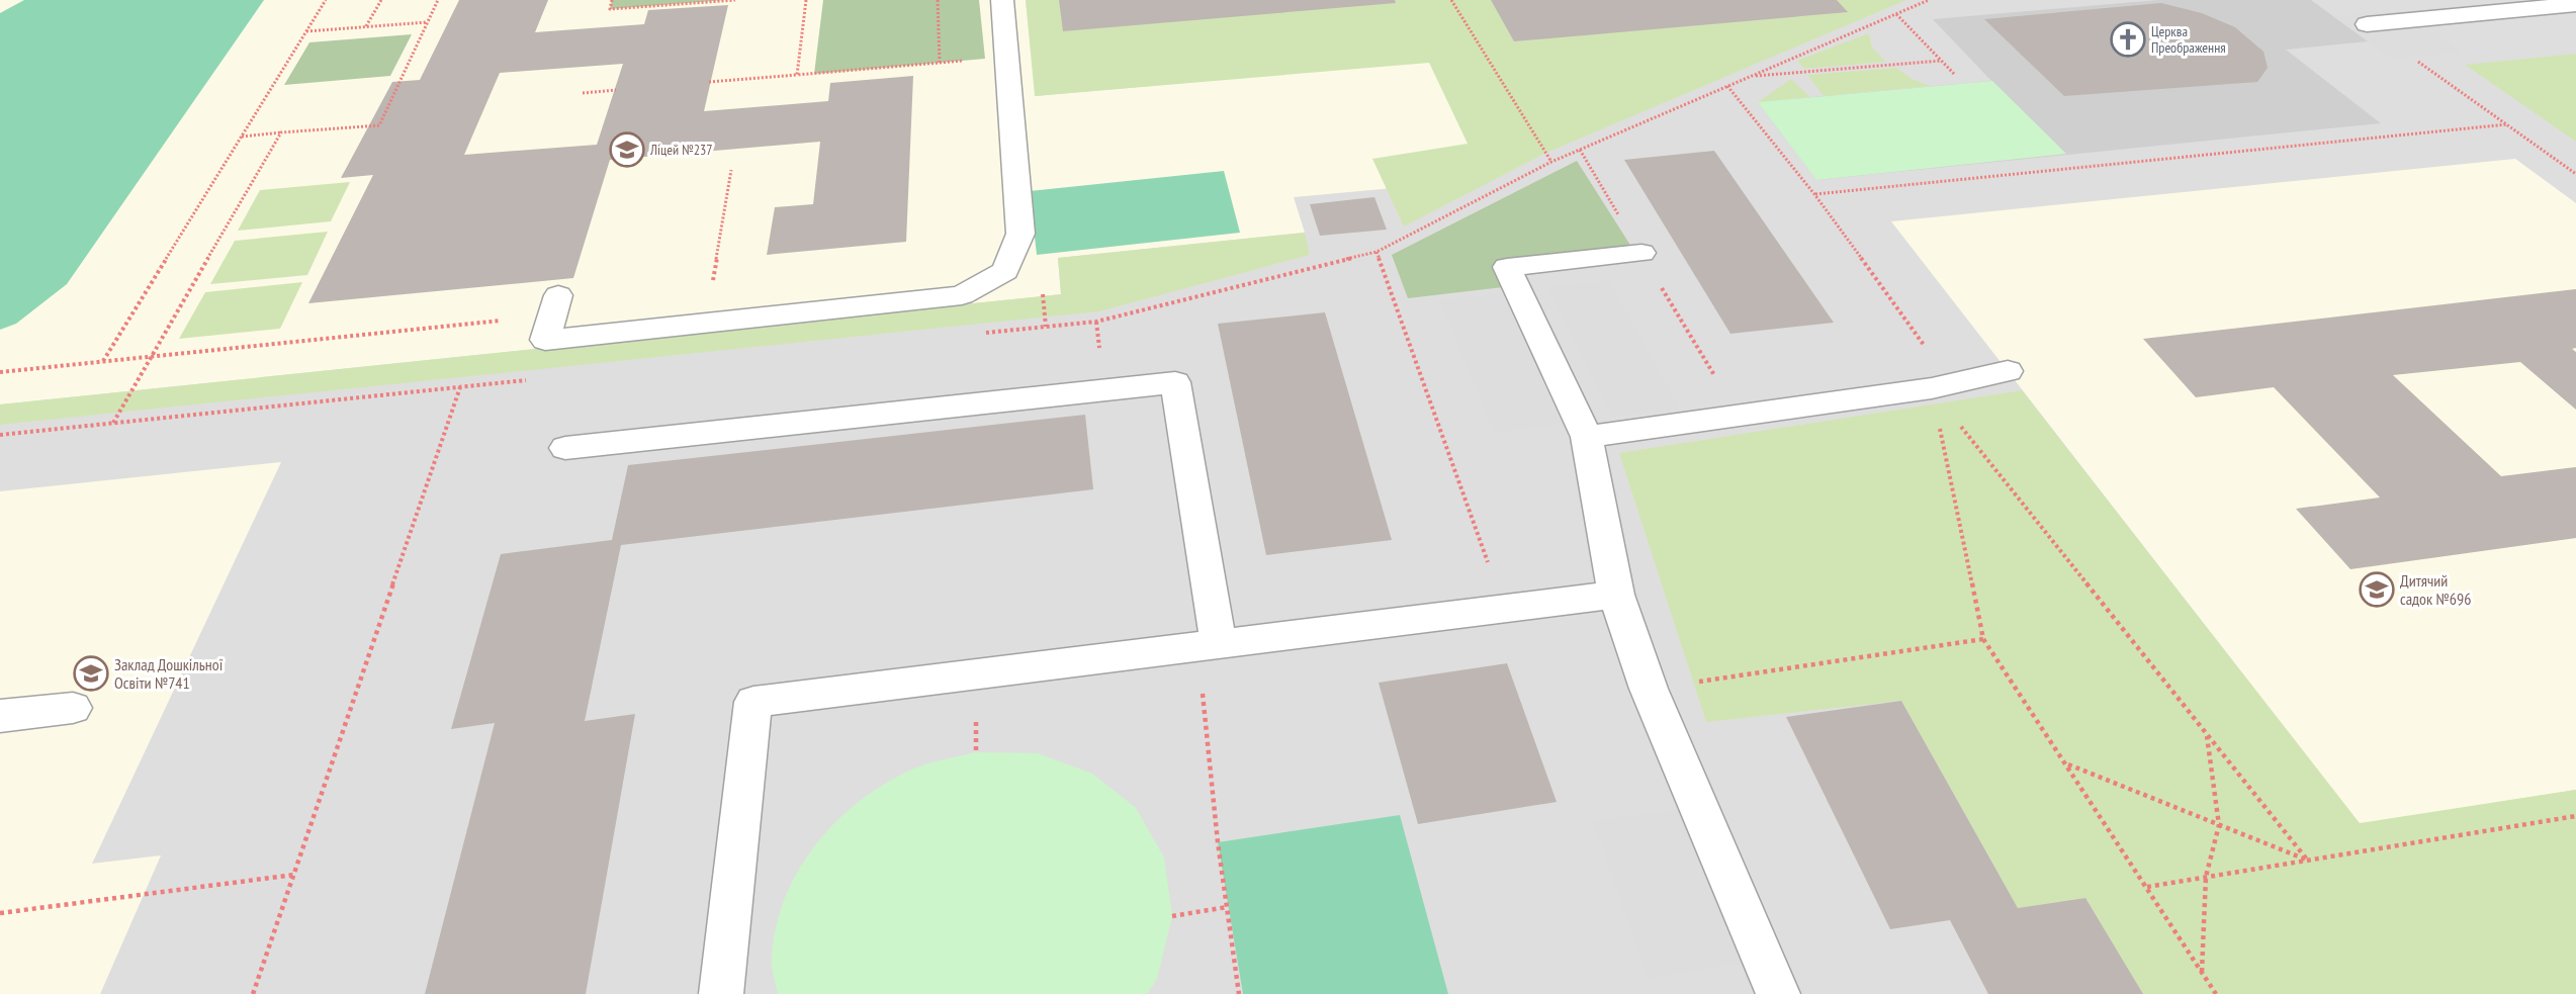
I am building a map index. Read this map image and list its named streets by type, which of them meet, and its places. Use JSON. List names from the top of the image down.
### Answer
{
  "places": {
    "church": ["Церква Преображення"],
    "school or university": ["Ліцей №237", "Дитячий садок №696", "Заклад Дошкільної Освіти №741"]
  }
}
